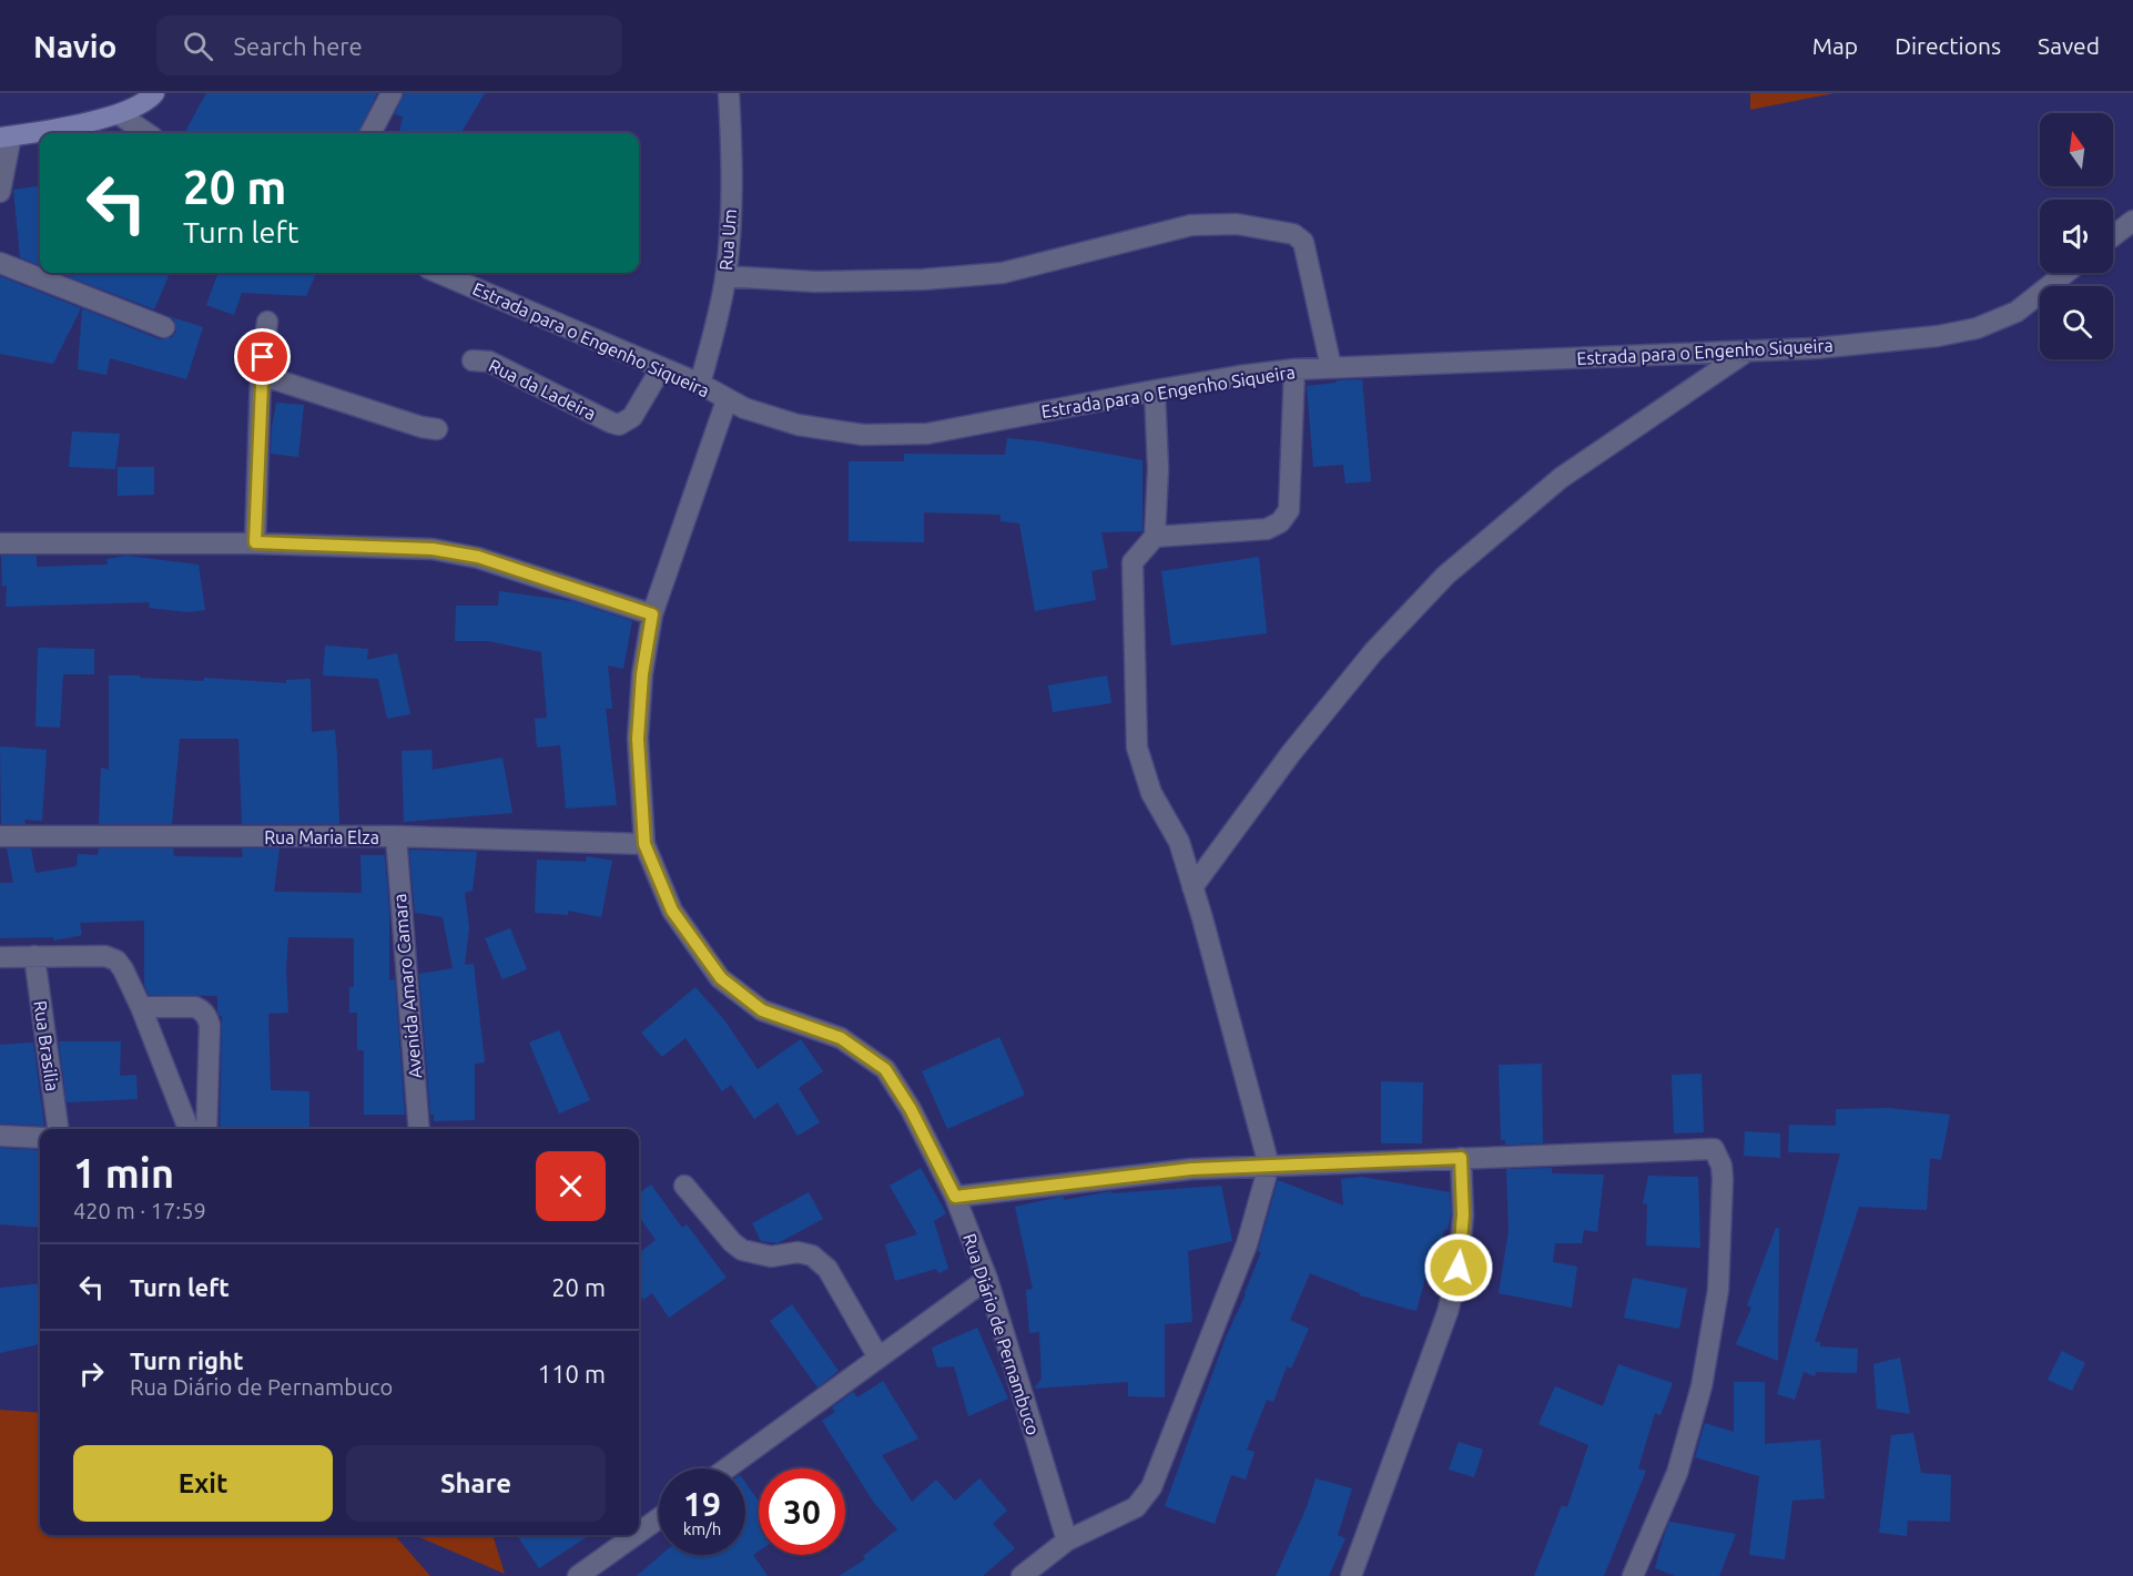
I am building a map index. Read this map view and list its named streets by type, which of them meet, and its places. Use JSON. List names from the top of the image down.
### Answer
{
  "streets": {
    "street": [
      "Rua Um",
      "Estrada para o Engenho Siqueira",
      "Rua da Ladeira",
      "Rua Maria Elza",
      "Avenida Amaro Camara",
      "Rua Brasilia",
      "Rua Diário de Pernambuco"
    ]
  },
  "crossings": [
    ["Rua Um", "Estrada para o Engenho Siqueira"],
    ["Estrada para o Engenho Siqueira", "Rua da Ladeira"],
    ["Estrada para o Engenho Siqueira", "Rua Diário de Pernambuco"],
    ["Rua Maria Elza", "Avenida Amaro Camara"],
    ["Rua Maria Elza", "Rua Diário de Pernambuco"]
  ],
  "north": "top",
  "page": {
    "header": "Navio",
    "search": "Search here",
    "nav": ["Map", "Directions", "Saved"],
    "turn": ["20 m", "Turn left"],
    "heading": ["1 min", "420 m · 17:59"],
    "list": [
      {
        "name": "Turn left",
        "value": "20 m"
      },
      {
        "name": "Turn right",
        "note": "Rua Diário de Pernambuco",
        "value": "110 m"
      }
    ],
    "buttons": ["Exit", "Share"],
    "speed": "19 km/h",
    "limit": "30"
  }
}
